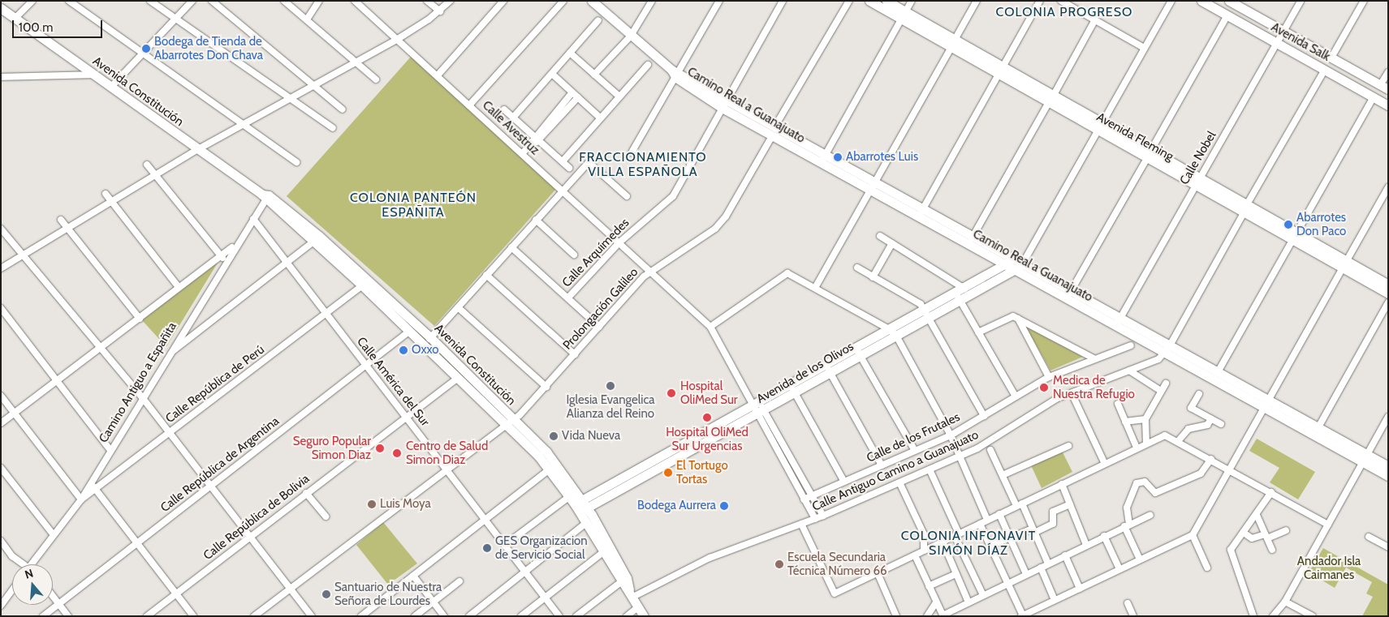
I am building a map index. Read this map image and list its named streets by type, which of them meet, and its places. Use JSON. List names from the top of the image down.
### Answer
{
  "streets": {
    "street": [
      "Avenida Salk",
      "Avenida Constitución",
      "Camino Real a Guanajuato",
      "Calle Avestruz",
      "Avenida Fleming",
      "Calle Nobel",
      "Calle Arquímedes",
      "Prolongación Galileo",
      "Avenida de los Olivos",
      "Calle América del Sur",
      "Camino Antiguo a Españita",
      "Calle República de Perú",
      "Calle de los Frutales",
      "Calle República de Argentina",
      "Calle Antiguo Camino a Guanajuato",
      "Calle República de Bolivia"
    ]
  },
  "crossings": [
    ["Avenida Salk", "Calle Nobel"],
    ["Avenida Constitución", "Prolongación Galileo"],
    ["Avenida Constitución", "Avenida de los Olivos"],
    ["Avenida Constitución", "Camino Antiguo a Españita"],
    ["Avenida Constitución", "Calle República de Perú"],
    ["Avenida Constitución", "Calle República de Argentina"],
    ["Avenida Constitución", "Calle Antiguo Camino a Guanajuato"],
    ["Avenida Constitución", "Calle República de Bolivia"],
    ["Camino Real a Guanajuato", "Calle Nobel"],
    ["Camino Real a Guanajuato", "Calle Arquímedes"],
    ["Camino Real a Guanajuato", "Prolongación Galileo"],
    ["Camino Real a Guanajuato", "Avenida de los Olivos"],
    ["Camino Real a Guanajuato", "Calle Antiguo Camino a Guanajuato"],
    ["Calle Avestruz", "Calle Arquímedes"],
    ["Calle Avestruz", "Prolongación Galileo"],
    ["Calle Avestruz", "Avenida de los Olivos"],
    ["Avenida Fleming", "Calle Nobel"],
    ["Prolongación Galileo", "Calle América del Sur"],
    ["Calle América del Sur", "Camino Antiguo a Españita"],
    ["Calle América del Sur", "Calle República de Perú"],
    ["Calle América del Sur", "Calle República de Argentina"],
    ["Calle América del Sur", "Calle República de Bolivia"],
    ["Camino Antiguo a Españita", "Calle República de Perú"]
  ],
  "districts": [
    "COLONIA PROGRESO",
    "FRACCIONAMIENTO VILLA ESPAÑOLA",
    "COLONIA PANTEÓN ESPAÑITA",
    "COLONIA INFONAVIT SIMÓN DÍAZ"
  ],
  "parks": ["Andador Isla Caimanes"],
  "places": [
    "Bodega de Tienda de Abarrotes Don Chava",
    "Abarrotes Luis",
    "Abarrotes Don Paco",
    "Oxxo",
    "Iglesia Evangelica Alianza del Reino",
    "Medica de Nuestra Refugio",
    "Hospital OliMed Sur",
    "Hospital OliMed Sur Urgencias",
    "Vida Nueva",
    "Seguro Popular Simon Diaz",
    "Centro de Salud Simon Diaz",
    "El Tortugo Tortas",
    "Luis Moya",
    "Bodega Aurrera",
    "GES Organizacion de Servicio Social",
    "Escuela Secundaria Técnica Número 66",
    "Santuario de Nuestra Señora de Lourdes"
  ],
  "scale_bar": "100 m",
  "north": "top"
}
